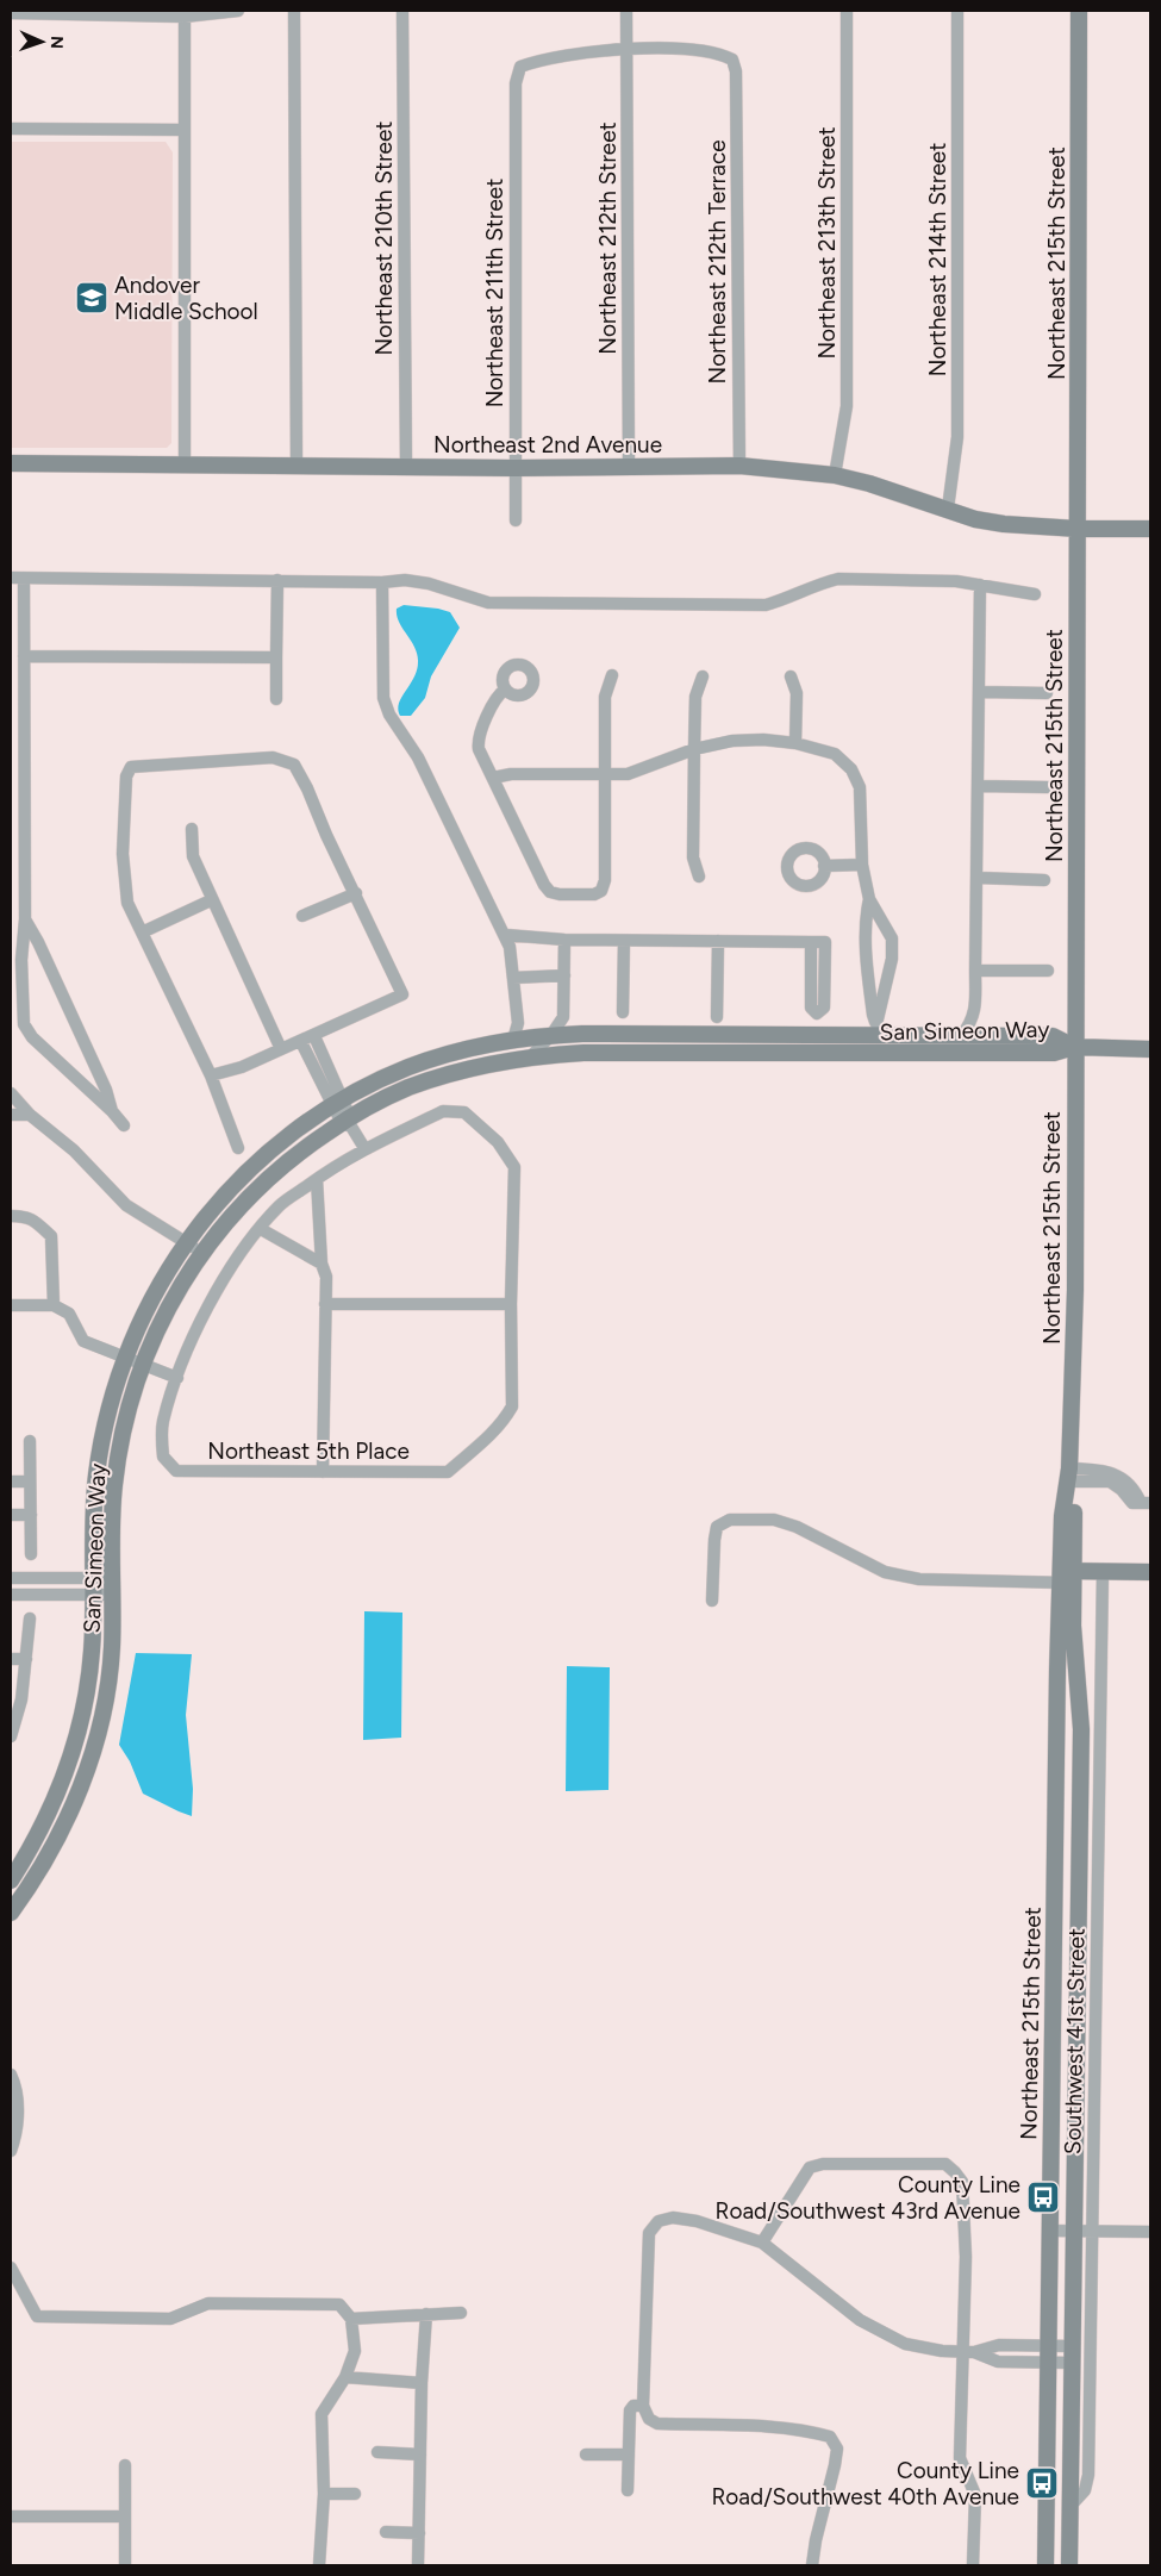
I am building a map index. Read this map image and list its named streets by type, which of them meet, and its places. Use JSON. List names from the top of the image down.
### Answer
{
  "streets": {
    "street": [
      "Northeast 210th Street",
      "Northeast 212th Street",
      "Northeast 213th Street",
      "Northeast 214th Street",
      "Northeast 212th Terrace",
      "Northeast 215th Street",
      "Northeast 211th Street",
      "Northeast 2nd Avenue",
      "San Simeon Way",
      "Northeast 5th Place",
      "Southwest 41st Street"
    ]
  },
  "crossings": [
    ["Northeast 210th Street", "Northeast 2nd Avenue"],
    ["Northeast 212th Street", "Northeast 212th Terrace"],
    ["Northeast 212th Street", "Northeast 211th Street"],
    ["Northeast 212th Street", "Northeast 2nd Avenue"],
    ["Northeast 213th Street", "Northeast 2nd Avenue"],
    ["Northeast 214th Street", "Northeast 2nd Avenue"],
    ["Northeast 212th Terrace", "Northeast 211th Street"],
    ["Northeast 212th Terrace", "Northeast 2nd Avenue"],
    ["Northeast 215th Street", "Northeast 2nd Avenue"],
    ["Northeast 215th Street", "San Simeon Way"],
    ["Northeast 215th Street", "Southwest 41st Street"],
    ["Northeast 211th Street", "Northeast 2nd Avenue"]
  ],
  "places": {
    "school or university": ["Andover Middle School"],
    "bus stop": ["County Line Road/Southwest 43rd Avenue", "County Line Road/Southwest 40th Avenue"]
  },
  "north": "right"
}
